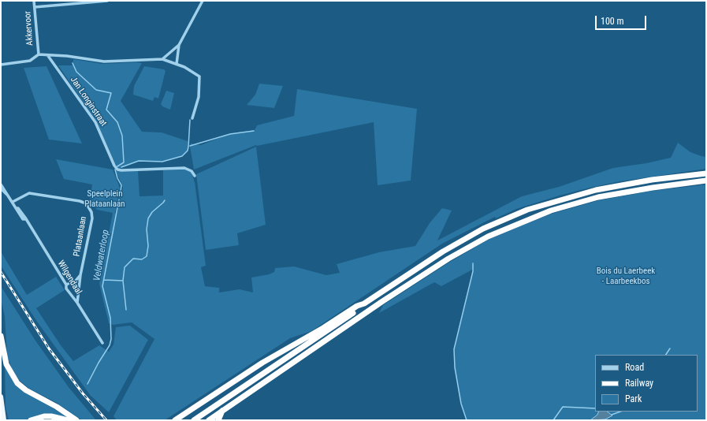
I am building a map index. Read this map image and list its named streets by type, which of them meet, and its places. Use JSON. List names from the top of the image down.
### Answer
{
  "streets": {
    "street": [
      "Akkervoor",
      "Jan Longinstraat",
      "Plataanlaan",
      "Wilgendaal"
    ]
  },
  "crossings": [
    ["Plataanlaan", "Wilgendaal"]
  ],
  "water": ["Veldwaterloop"],
  "parks": ["Speelplein Plataanlaan", "Bois du Laerbeek - Laarbeekbos"],
  "legend": ["Road", "Railway", "Park"],
  "scale_bar": "100 m"
}
